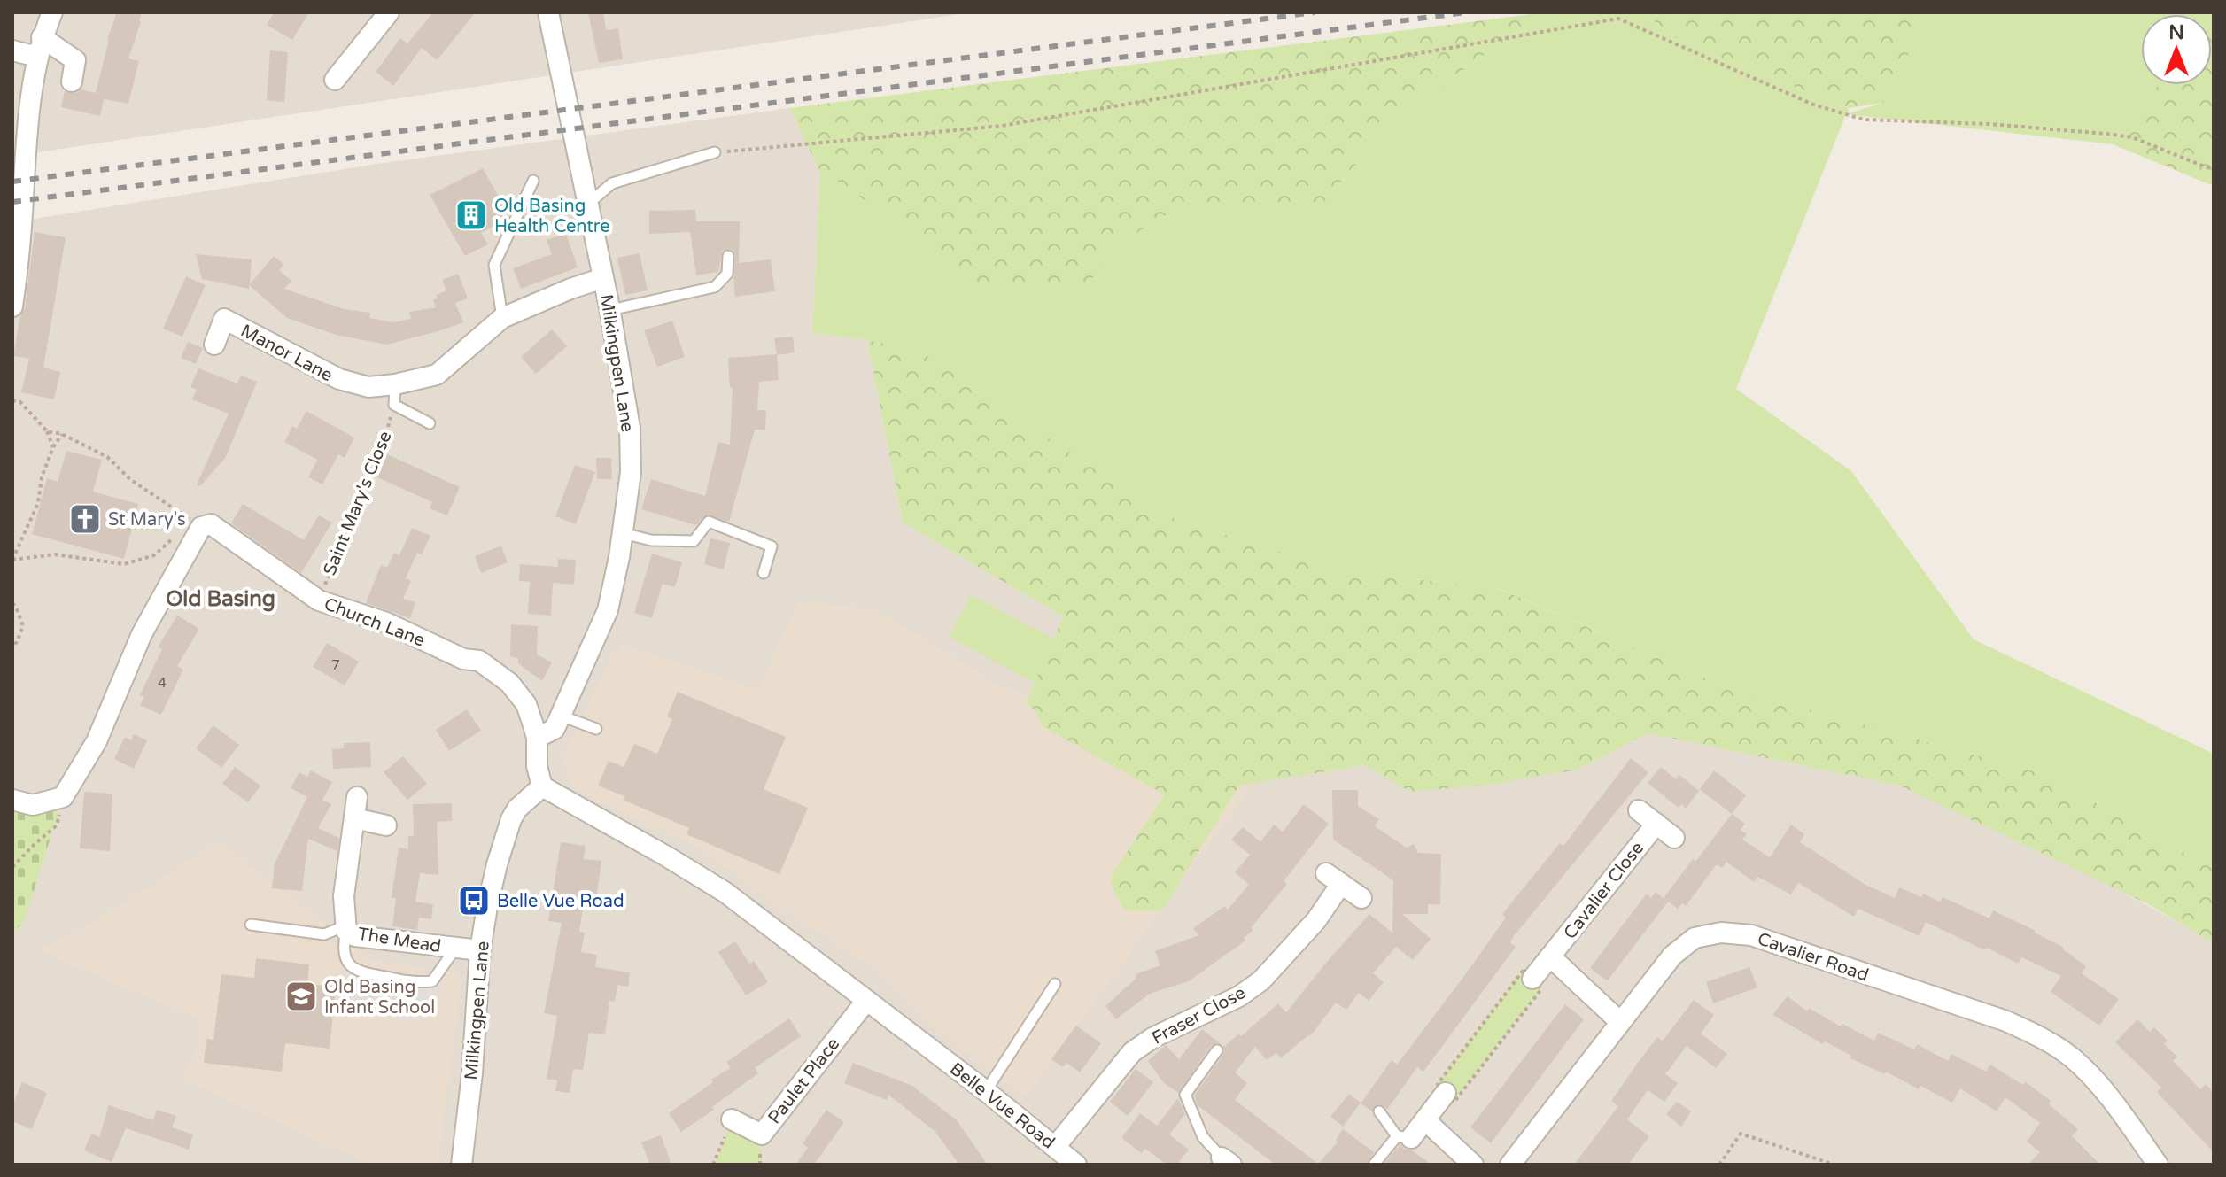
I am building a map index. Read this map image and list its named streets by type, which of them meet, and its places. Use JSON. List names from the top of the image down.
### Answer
{
  "streets": {
    "street": [
      "Manor Lane",
      "Milkingpen Lane",
      "Church Lane",
      "Cavalier Close",
      "The Mead",
      "Cavalier Road",
      "Fraser Close",
      "Paulet Place",
      "Belle Vue Road"
    ],
    "path": ["Saint Mary's Close"]
  },
  "crossings": [
    ["Manor Lane", "Milkingpen Lane"],
    ["Milkingpen Lane", "Church Lane"],
    ["Milkingpen Lane", "The Mead"],
    ["Milkingpen Lane", "Belle Vue Road"],
    ["Saint Mary's Close", "Church Lane"],
    ["Church Lane", "Belle Vue Road"],
    ["Cavalier Close", "Cavalier Road"],
    ["Fraser Close", "Belle Vue Road"],
    ["Paulet Place", "Belle Vue Road"]
  ],
  "districts": ["Old Basing"],
  "places": {
    "building": ["Old Basing Health Centre"],
    "church": ["St Mary's"],
    "bus stop": ["Belle Vue Road"],
    "school or university": ["Old Basing Infant School"]
  },
  "house_numbers": ["7", "4"],
  "north": "top"
}
